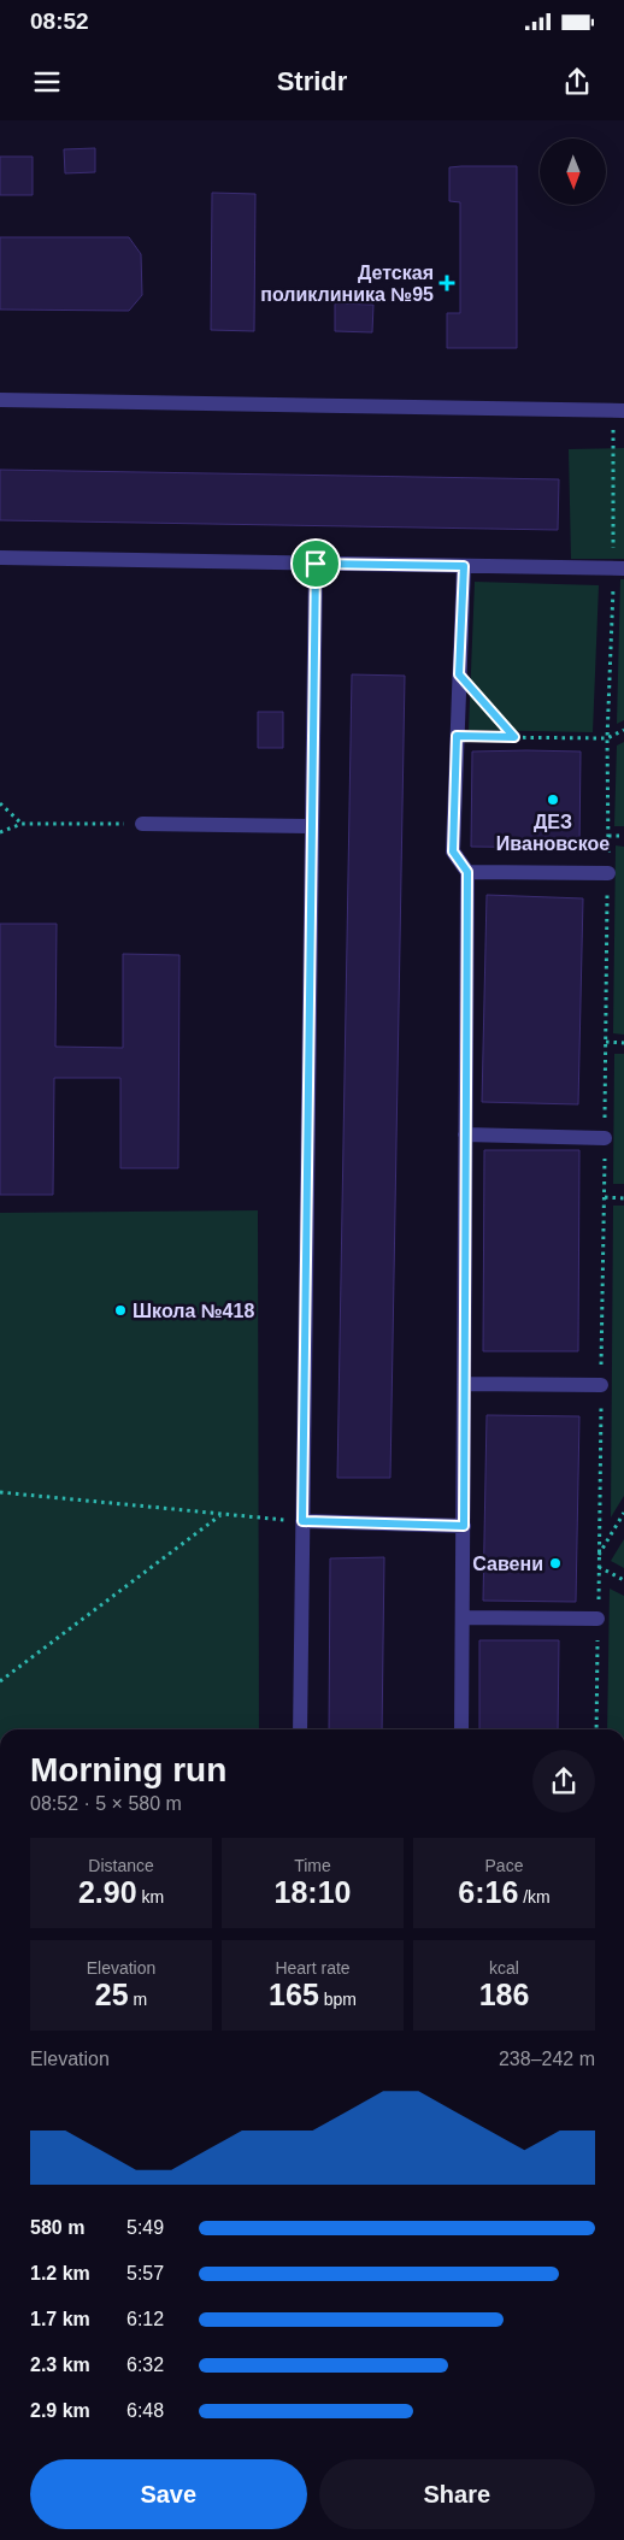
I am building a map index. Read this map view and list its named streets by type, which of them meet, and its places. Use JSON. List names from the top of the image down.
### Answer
{
  "places": {
    "health": ["Детская поликлиника №95"],
    "other": ["ДЕЗ Ивановское", "Школа №418", "Савени"]
  },
  "north": "bottom",
  "page": {
    "status": "08:52",
    "header": "Stridr",
    "heading": ["Morning run", "08:52 · 5 × 580 m"],
    "stats": [
      ["Distance", "2.90 km"],
      ["Time", "18:10"],
      ["Pace", "6:16 /km"],
      ["Elevation", "25 m"],
      ["Heart rate", "165 bpm"],
      ["kcal", "186"]
    ],
    "chart": ["Elevation", "238–242 m"],
    "list": [
      {
        "name": "580 m",
        "note": "5:49"
      },
      {
        "name": "1.2 km",
        "note": "5:57"
      },
      {
        "name": "1.7 km",
        "note": "6:12"
      },
      {
        "name": "2.3 km",
        "note": "6:32"
      },
      {
        "name": "2.9 km",
        "note": "6:48"
      }
    ],
    "buttons": ["Save", "Share"]
  }
}
